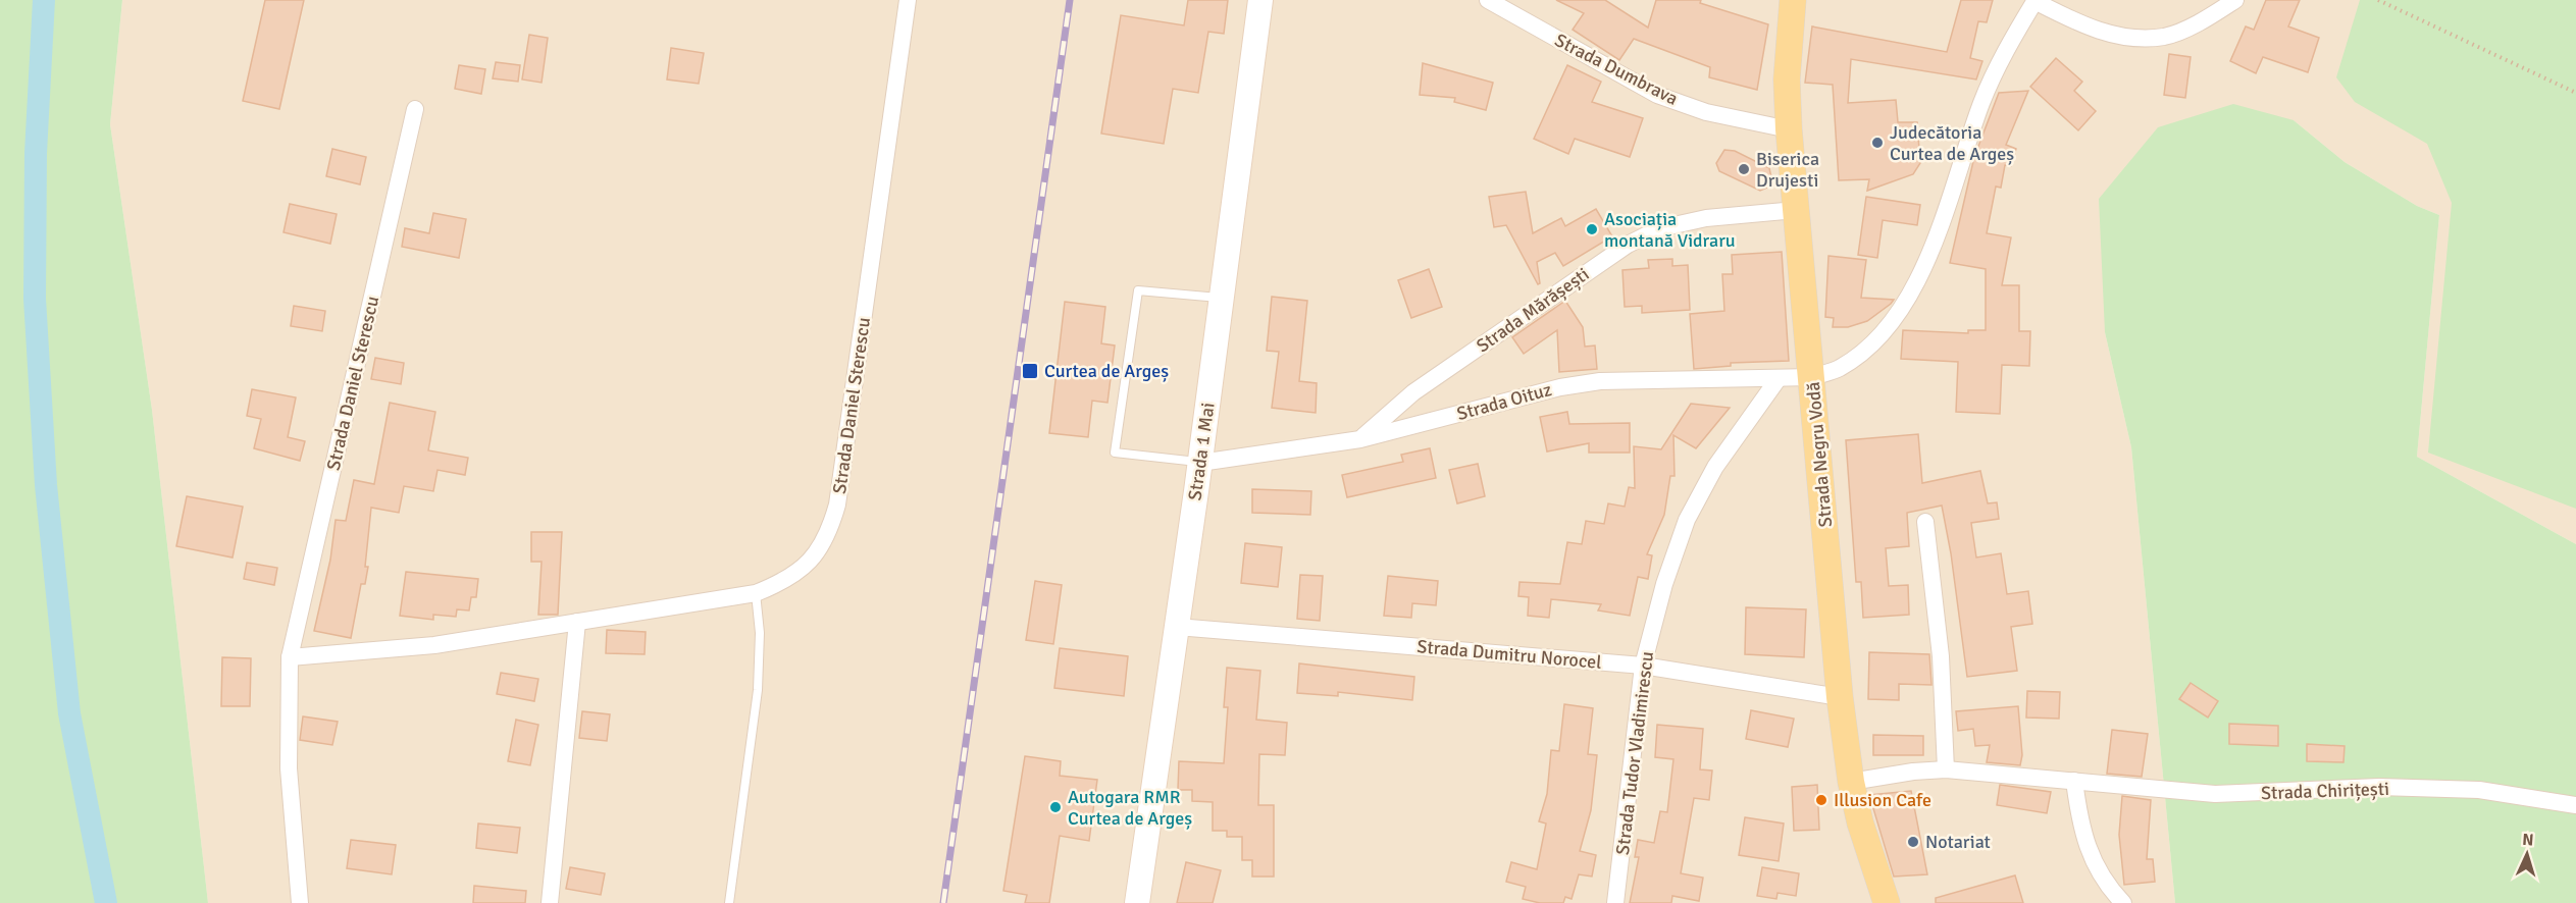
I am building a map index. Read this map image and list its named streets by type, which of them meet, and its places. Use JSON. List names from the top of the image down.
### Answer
{
  "streets": {
    "main road": ["Strada 1 Mai", "Strada Negru Vodă"],
    "street": [
      "Strada Dumbrava",
      "Strada Mărășești",
      "Strada Daniel Sterescu",
      "Strada Oituz",
      "Strada Dumitru Norocel",
      "Strada Tudor Vladimirescu",
      "Strada Chirițești"
    ]
  },
  "crossings": [
    ["Strada Dumbrava", "Strada Negru Vodă"],
    ["Strada Mărășești", "Strada Oituz"],
    ["Strada Mărășești", "Strada Negru Vodă"],
    ["Strada Oituz", "Strada 1 Mai"],
    ["Strada Oituz", "Strada Negru Vodă"],
    ["Strada Oituz", "Strada Tudor Vladimirescu"],
    ["Strada 1 Mai", "Strada Dumitru Norocel"],
    ["Strada Negru Vodă", "Strada Dumitru Norocel"],
    ["Strada Negru Vodă", "Strada Chirițești"],
    ["Strada Dumitru Norocel", "Strada Tudor Vladimirescu"]
  ],
  "places": {
    "other": [
      "Judecătoria Curtea de Argeș",
      "Biserica Drujesti",
      "Asociația montană Vidraru",
      "Illusion Cafe",
      "Autogara RMR Curtea de Argeș",
      "Notariat"
    ],
    "transit": ["Curtea de Argeș"]
  },
  "north": "top"
}
